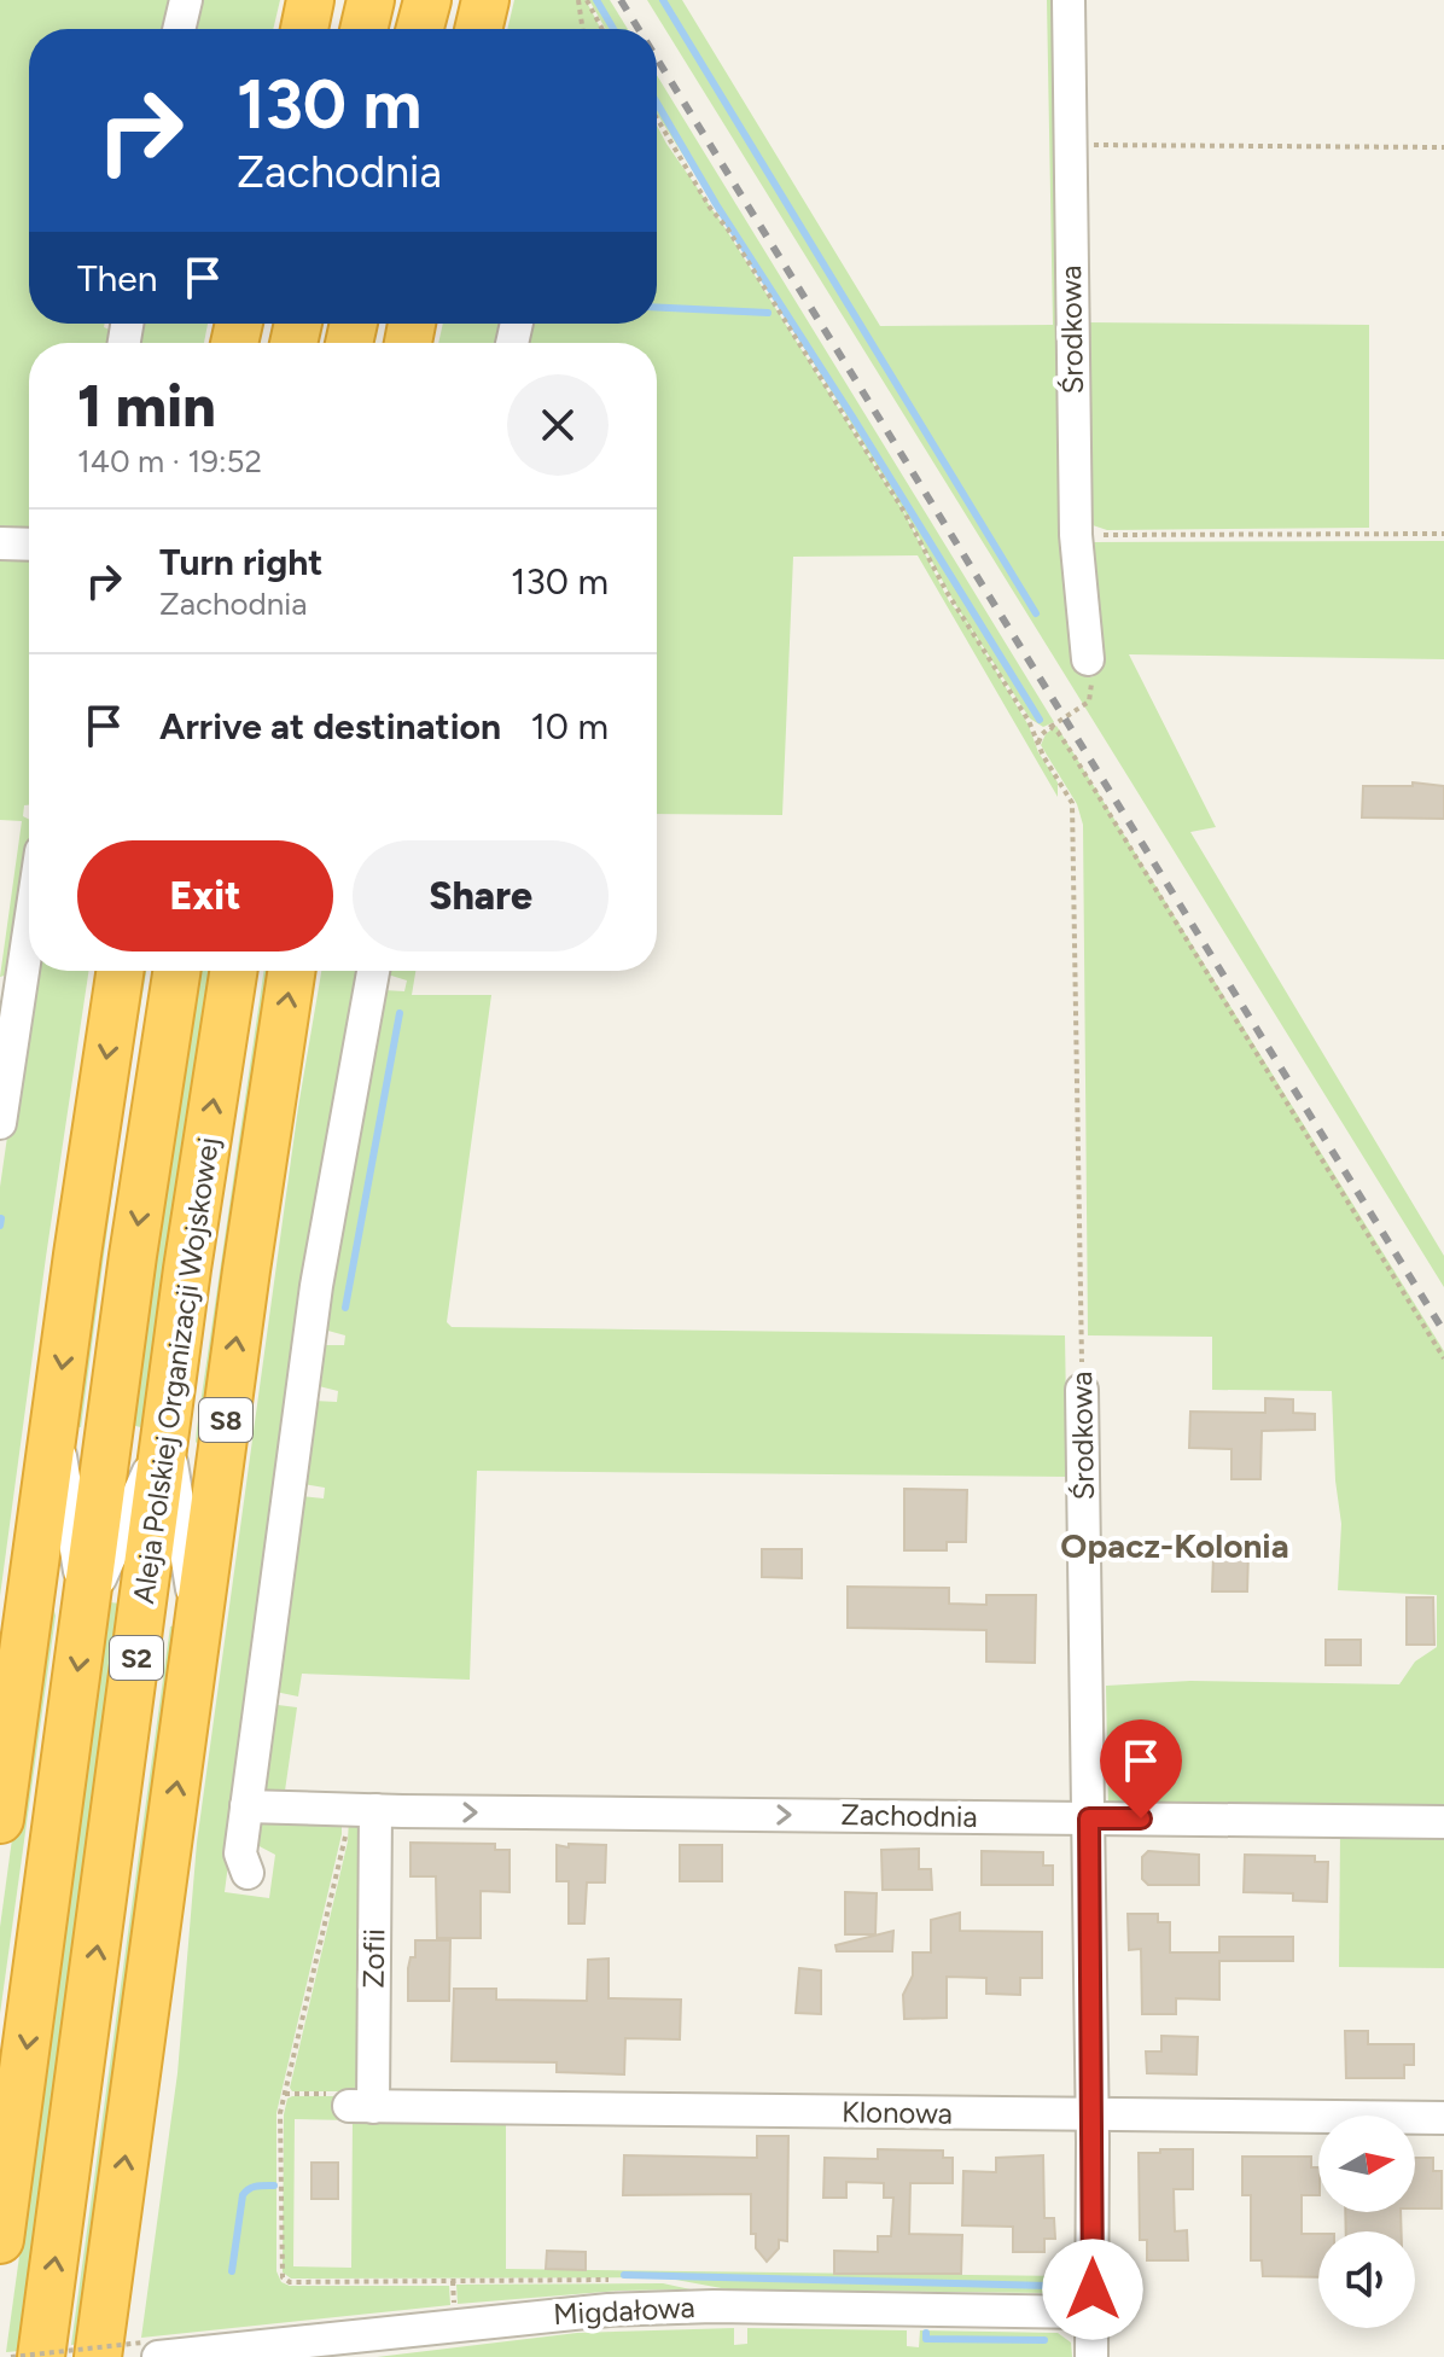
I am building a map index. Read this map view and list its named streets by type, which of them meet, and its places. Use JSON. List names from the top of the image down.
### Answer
{
  "streets": {
    "highway": ["Aleja Polskiej Organizacji Wojskowej", "S8", "S2"],
    "street": [
      "Środkowa",
      "Zachodnia",
      "Zofii",
      "Klonowa",
      "Migdałowa"
    ]
  },
  "crossings": [
    ["Środkowa", "Zachodnia"],
    ["Środkowa", "Klonowa"],
    ["Środkowa", "Migdałowa"],
    ["Zachodnia", "Zofii"],
    ["Zofii", "Klonowa"]
  ],
  "one_way": ["Zachodnia"],
  "districts": ["Opacz-Kolonia"],
  "north": "right",
  "page": {
    "turn": ["130 m", "Zachodnia"],
    "then": "Then",
    "heading": ["1 min", "140 m · 19:52"],
    "list": [
      {
        "name": "Turn right",
        "note": "Zachodnia",
        "value": "130 m"
      },
      {
        "name": "Arrive at destination",
        "value": "10 m"
      }
    ],
    "buttons": ["Exit", "Share"]
  }
}
